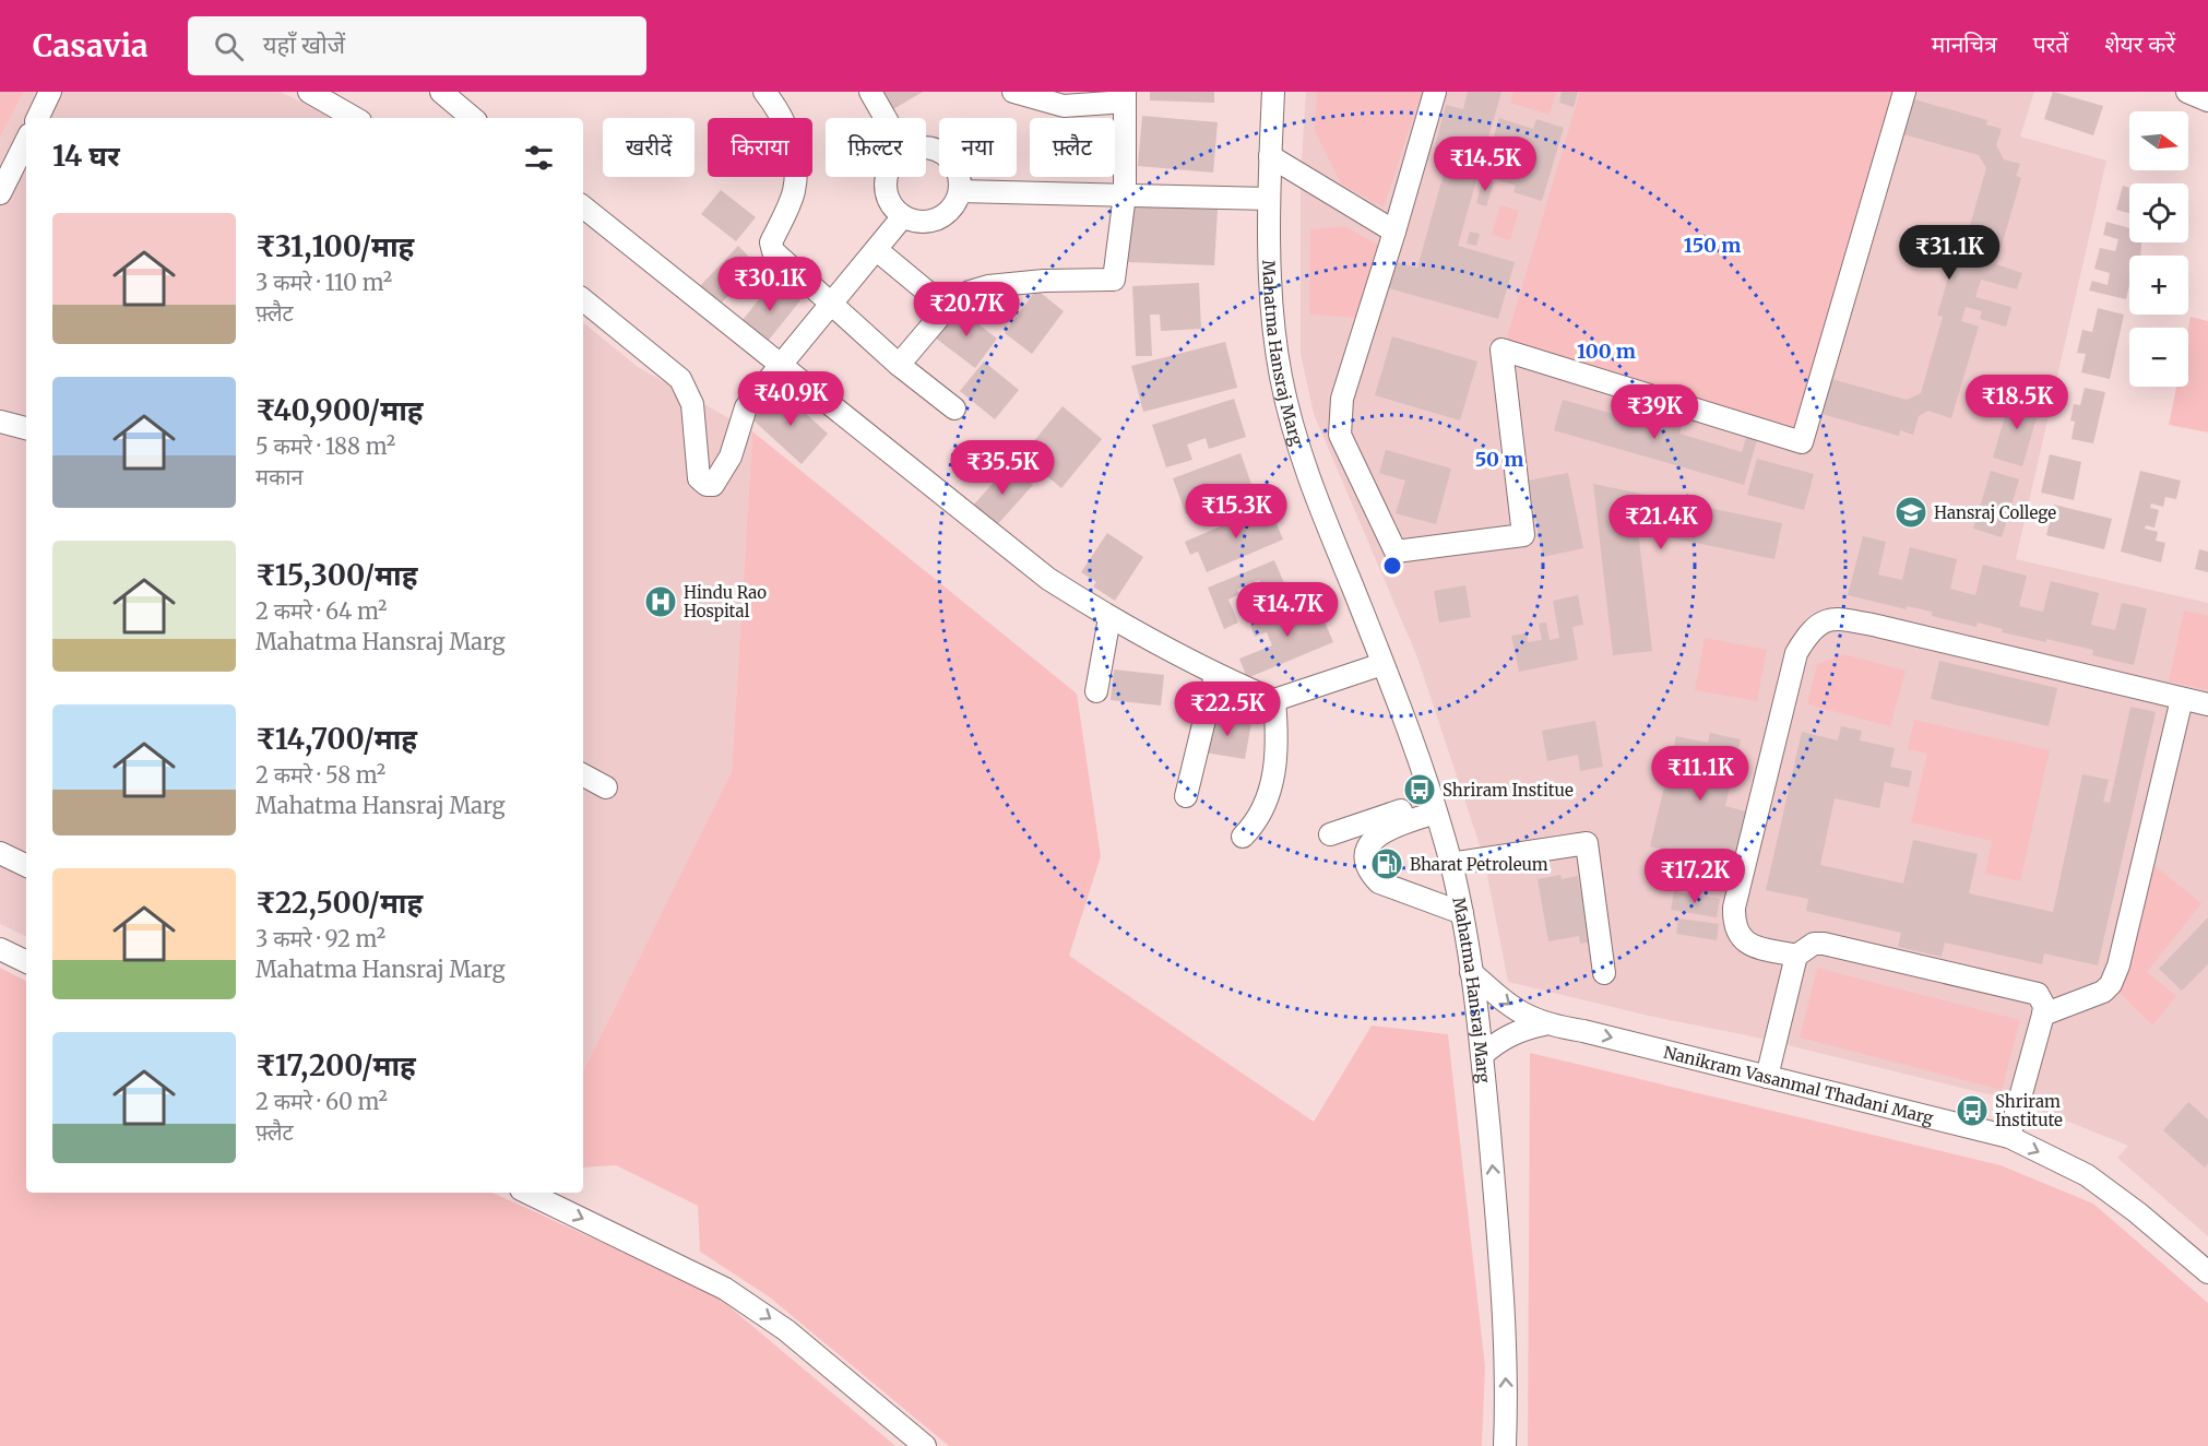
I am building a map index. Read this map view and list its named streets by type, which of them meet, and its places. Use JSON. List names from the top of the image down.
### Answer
{
  "streets": {
    "street": ["Mahatma Hansraj Marg", "Nanikram Vasanmal Thadani Marg"]
  },
  "one_way": ["Nanikram Vasanmal Thadani Marg"],
  "places": {
    "school or university": ["Hansraj College"],
    "hospital": ["Hindu Rao Hospital"],
    "bus stop": ["Shriram Institue", "Shriram Institute"],
    "fuel station": ["Bharat Petroleum"]
  },
  "north": "right",
  "page": {
    "header": "Casavia",
    "search": "यहाँ खोजें",
    "nav": ["मानचित्र", "परतें", "शेयर करें"],
    "map_buttons": ["+", "−"],
    "chip": [
      "खरीदें",
      "किराया",
      "फ़िल्टर",
      "नया",
      "फ़्लैट"
    ],
    "heading": "14 घर",
    "price": [
      "₹14.5K",
      "₹31.1K",
      "₹30.1K",
      "₹20.7K",
      "₹40.9K",
      "₹18.5K",
      "₹39K",
      "₹35.5K",
      "₹15.3K",
      "₹21.4K",
      "₹14.7K",
      "₹22.5K",
      "₹11.1K",
      "₹17.2K"
    ],
    "list": [
      {
        "name": "₹31,100/माह",
        "note": "3 कमरे · 110 m² · फ़्लैट"
      },
      {
        "name": "₹40,900/माह",
        "note": "5 कमरे · 188 m² · मकान"
      },
      {
        "name": "₹15,300/माह",
        "note": "2 कमरे · 64 m² · Mahatma Hansraj Marg"
      },
      {
        "name": "₹14,700/माह",
        "note": "2 कमरे · 58 m² · Mahatma Hansraj Marg"
      },
      {
        "name": "₹22,500/माह",
        "note": "3 कमरे · 92 m² · Mahatma Hansraj Marg"
      },
      {
        "name": "₹17,200/माह",
        "note": "2 कमरे · 60 m² · फ़्लैट"
      }
    ]
  },
  "rings": ["150 m", "100 m", "50 m"]
}
